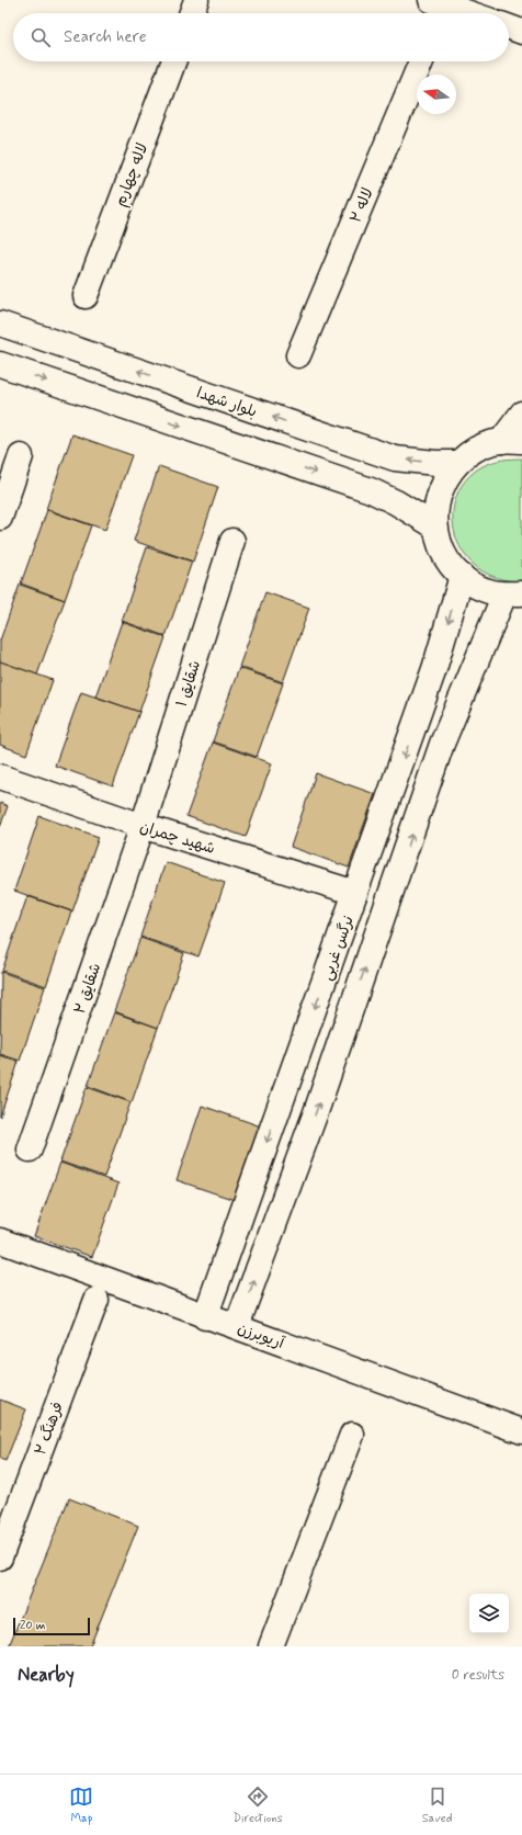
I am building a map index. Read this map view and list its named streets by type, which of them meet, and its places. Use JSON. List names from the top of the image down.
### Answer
{
  "streets": {
    "street": [
      "لاله چهارم",
      "لاله ۲",
      "بلوار شهدا",
      "شقایق ۱",
      "شهید چمران",
      "نرگس غربی",
      "شقایق ۲",
      "آریوبرزن",
      "فرهنگ ۲"
    ]
  },
  "crossings": [
    ["شقایق ۱", "شهید چمران"],
    ["شقایق ۱", "شقایق ۲"],
    ["شهید چمران", "نرگس غربی"],
    ["شهید چمران", "شقایق ۲"],
    ["نرگس غربی", "آریوبرزن"]
  ],
  "scale_bar": "20 m",
  "north": "left",
  "page": {
    "search": "Search here",
    "scale": "20 m",
    "heading": ["Nearby", "0 results"],
    "nav": ["Map", "Directions", "Saved"]
  }
}
